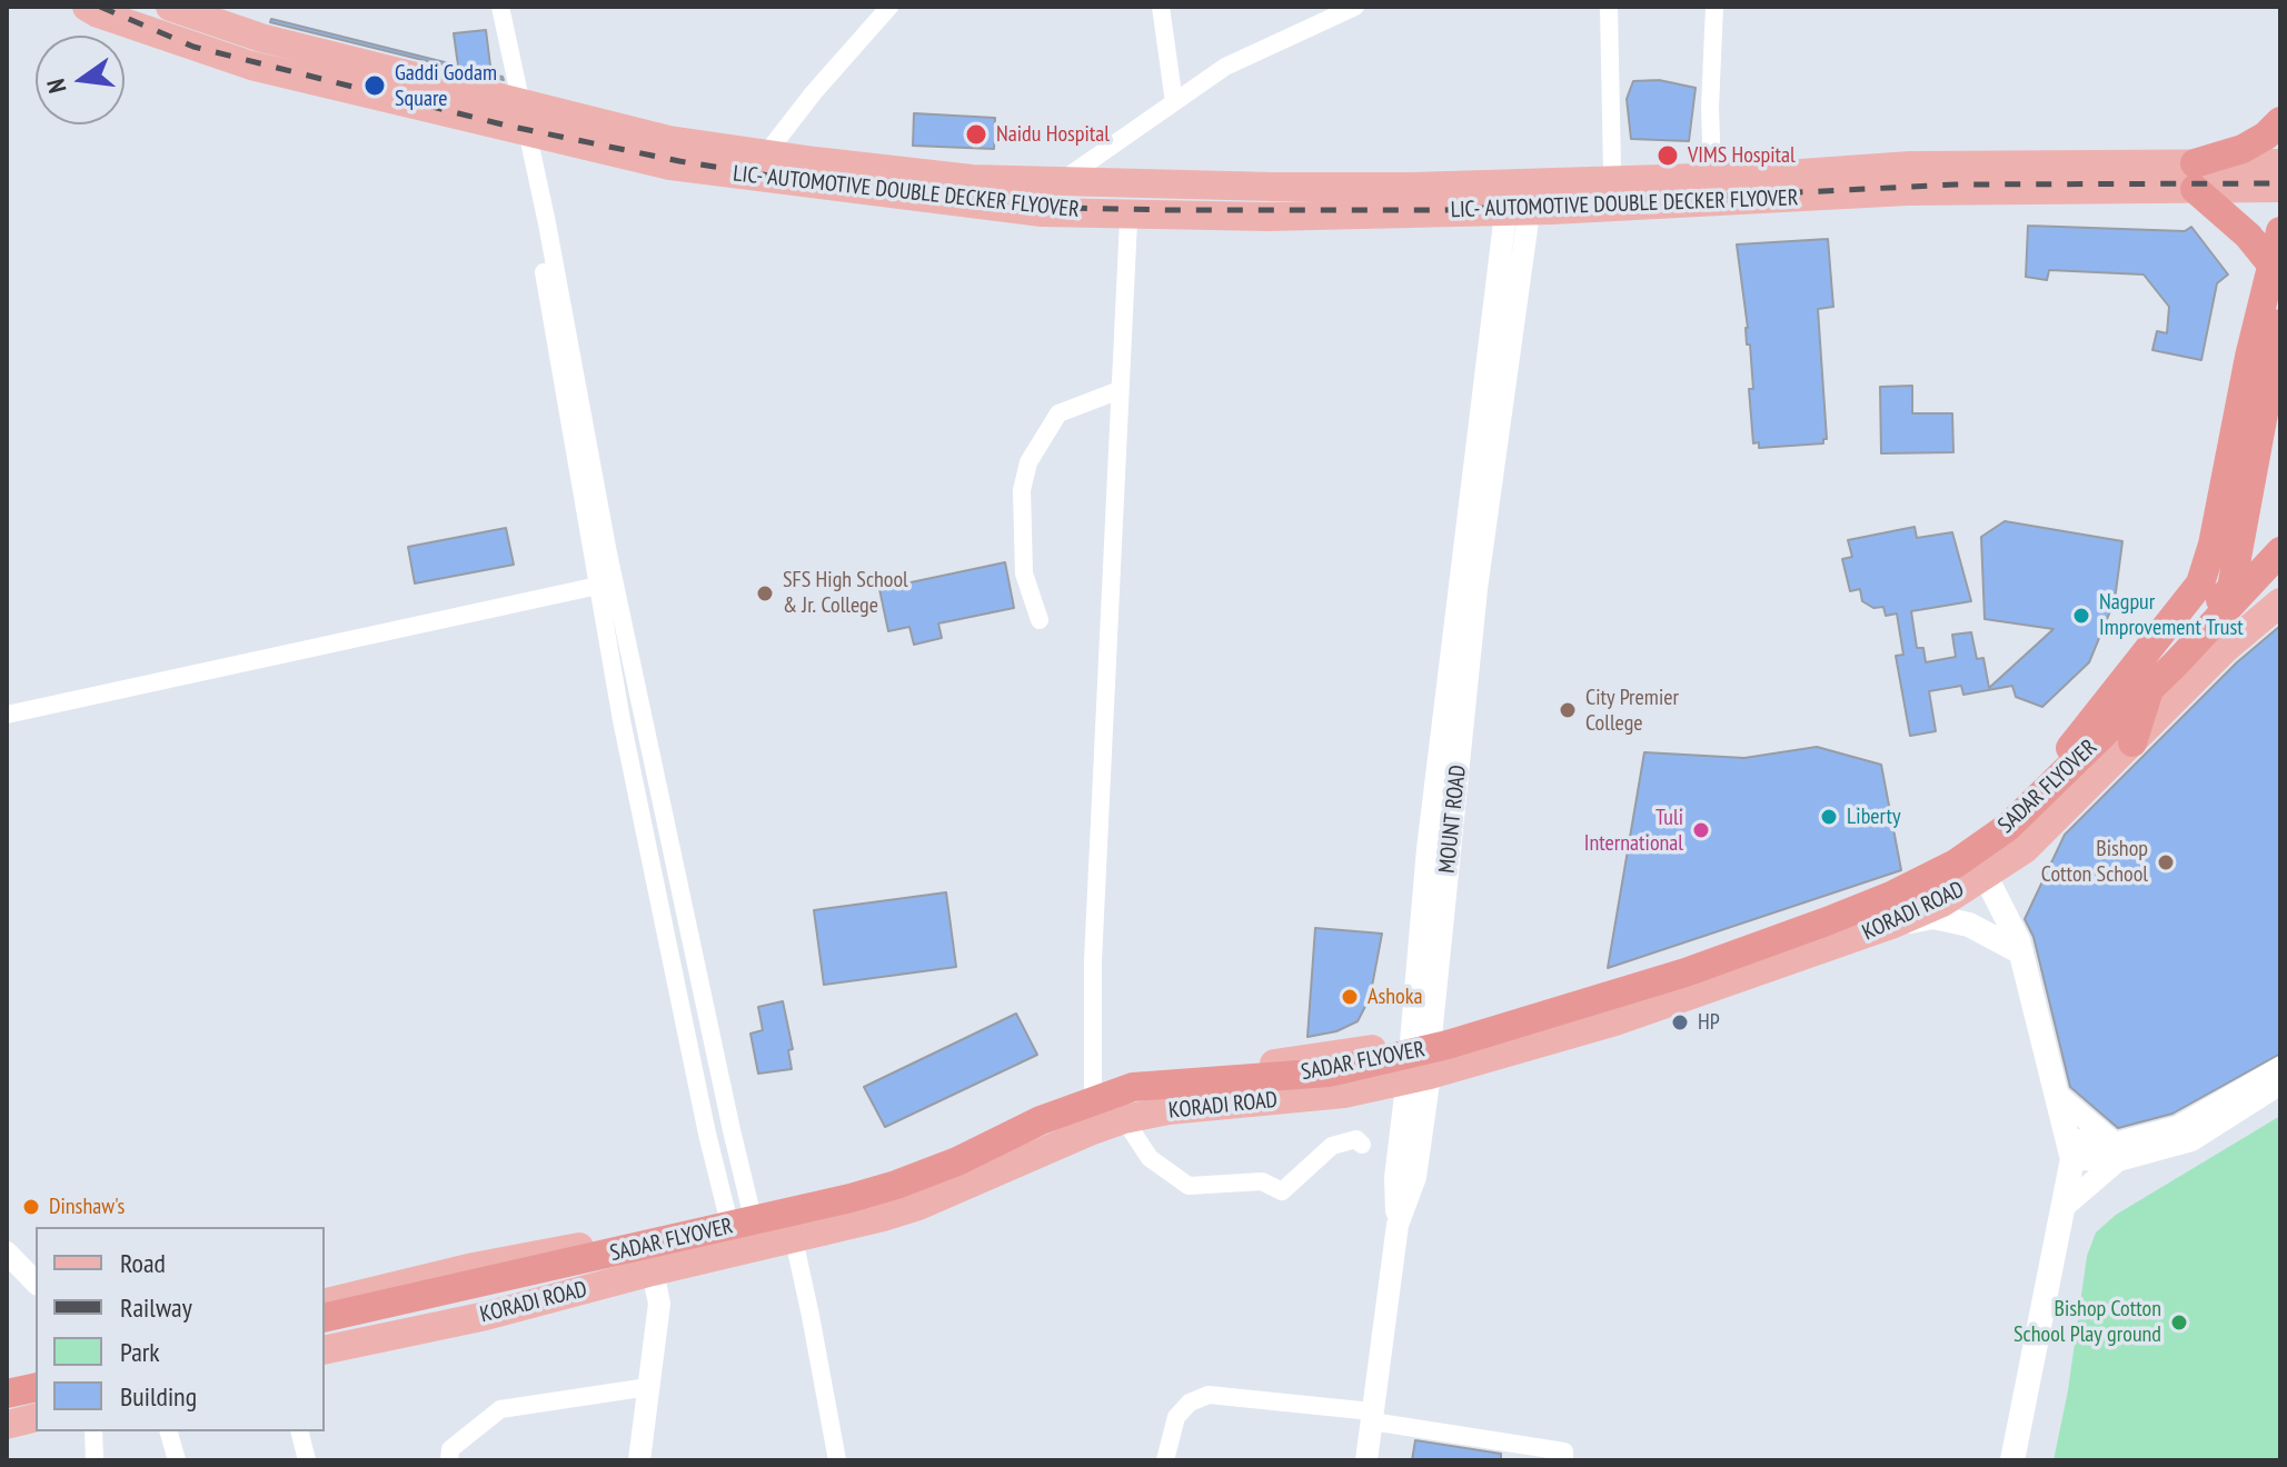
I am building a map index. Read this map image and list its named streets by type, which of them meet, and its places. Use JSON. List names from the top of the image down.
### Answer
{
  "streets": {
    "highway": ["SADAR FLYOVER"],
    "main road": ["LIC- AUTOMOTIVE DOUBLE DECKER FLYOVER", "KORADI ROAD"]
  },
  "places": [
    "Gaddi Godam Square",
    "Naidu Hospital",
    "VIMS Hospital",
    "SFS High School & Jr. College",
    "Nagpur Improvement Trust",
    "City Premier College",
    "Liberty",
    "Tuli International",
    "Bishop Cotton School",
    "Ashoka",
    "HP",
    "Dinshaw's",
    "Bishop Cotton School Play ground"
  ],
  "legend": [
    "Road",
    "Railway",
    "Park",
    "Building"
  ],
  "north": "left"
}
